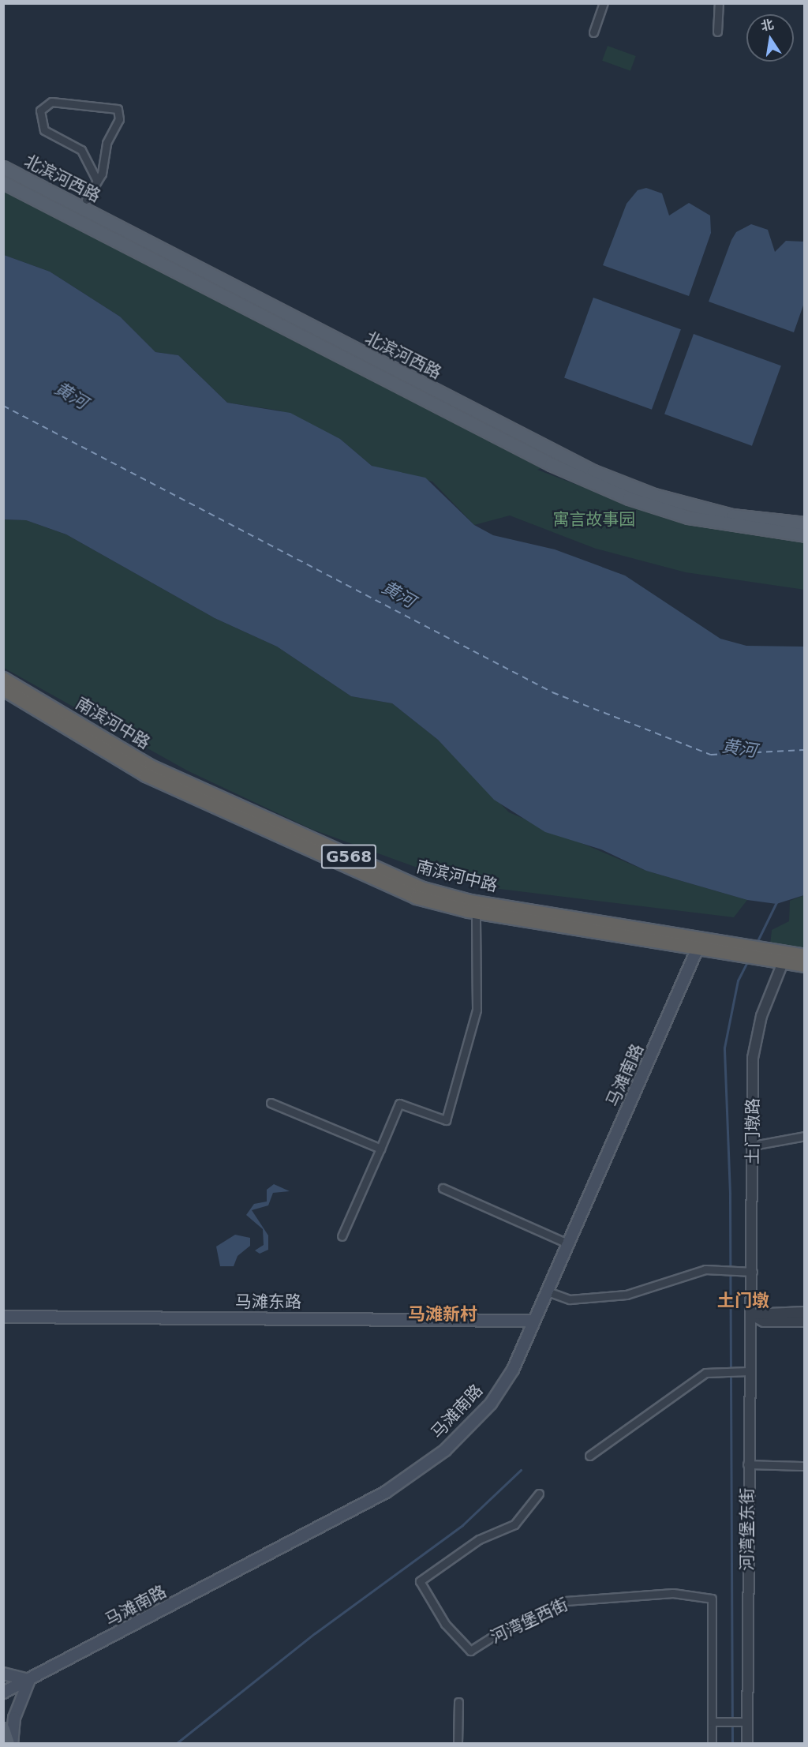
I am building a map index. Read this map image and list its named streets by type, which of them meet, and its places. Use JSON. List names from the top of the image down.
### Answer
{
  "streets": {
    "highway": ["南滨河中路", "G568"],
    "main road": ["北滨河西路", "马滩南路", "马滩东路"],
    "street": ["土门墩路", "河湾堡东街", "河湾堡西街"]
  },
  "crossings": [
    ["南滨河中路", "马滩南路"],
    ["南滨河中路", "土门墩路"],
    ["马滩南路", "马滩东路"],
    ["土门墩路", "河湾堡东街"]
  ],
  "districts": ["土门墩", "马滩新村"],
  "water": ["黄河"],
  "parks": ["寓言故事园"],
  "north": "top"
}
